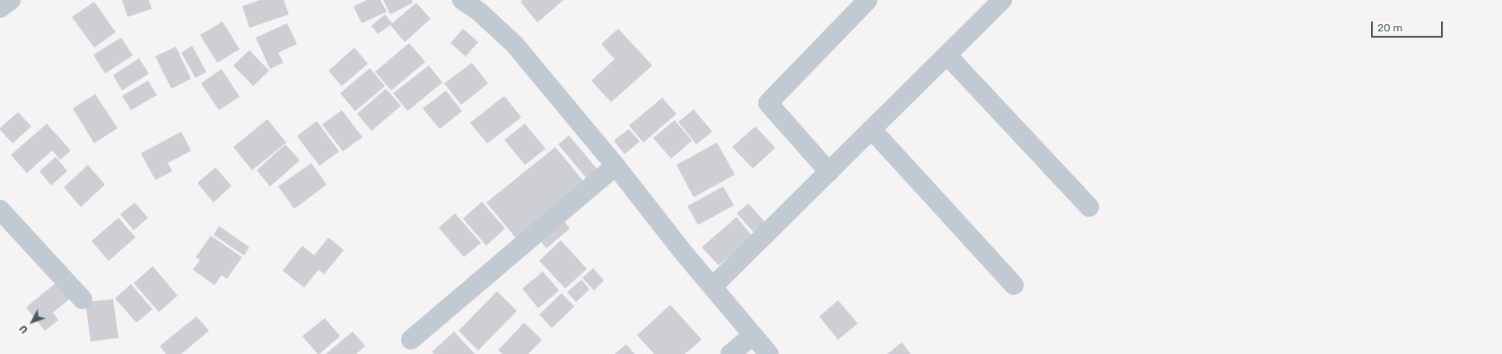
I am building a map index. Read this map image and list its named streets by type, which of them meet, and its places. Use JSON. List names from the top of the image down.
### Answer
{
  "scale_bar": "20 m",
  "north": "bottom left"
}
